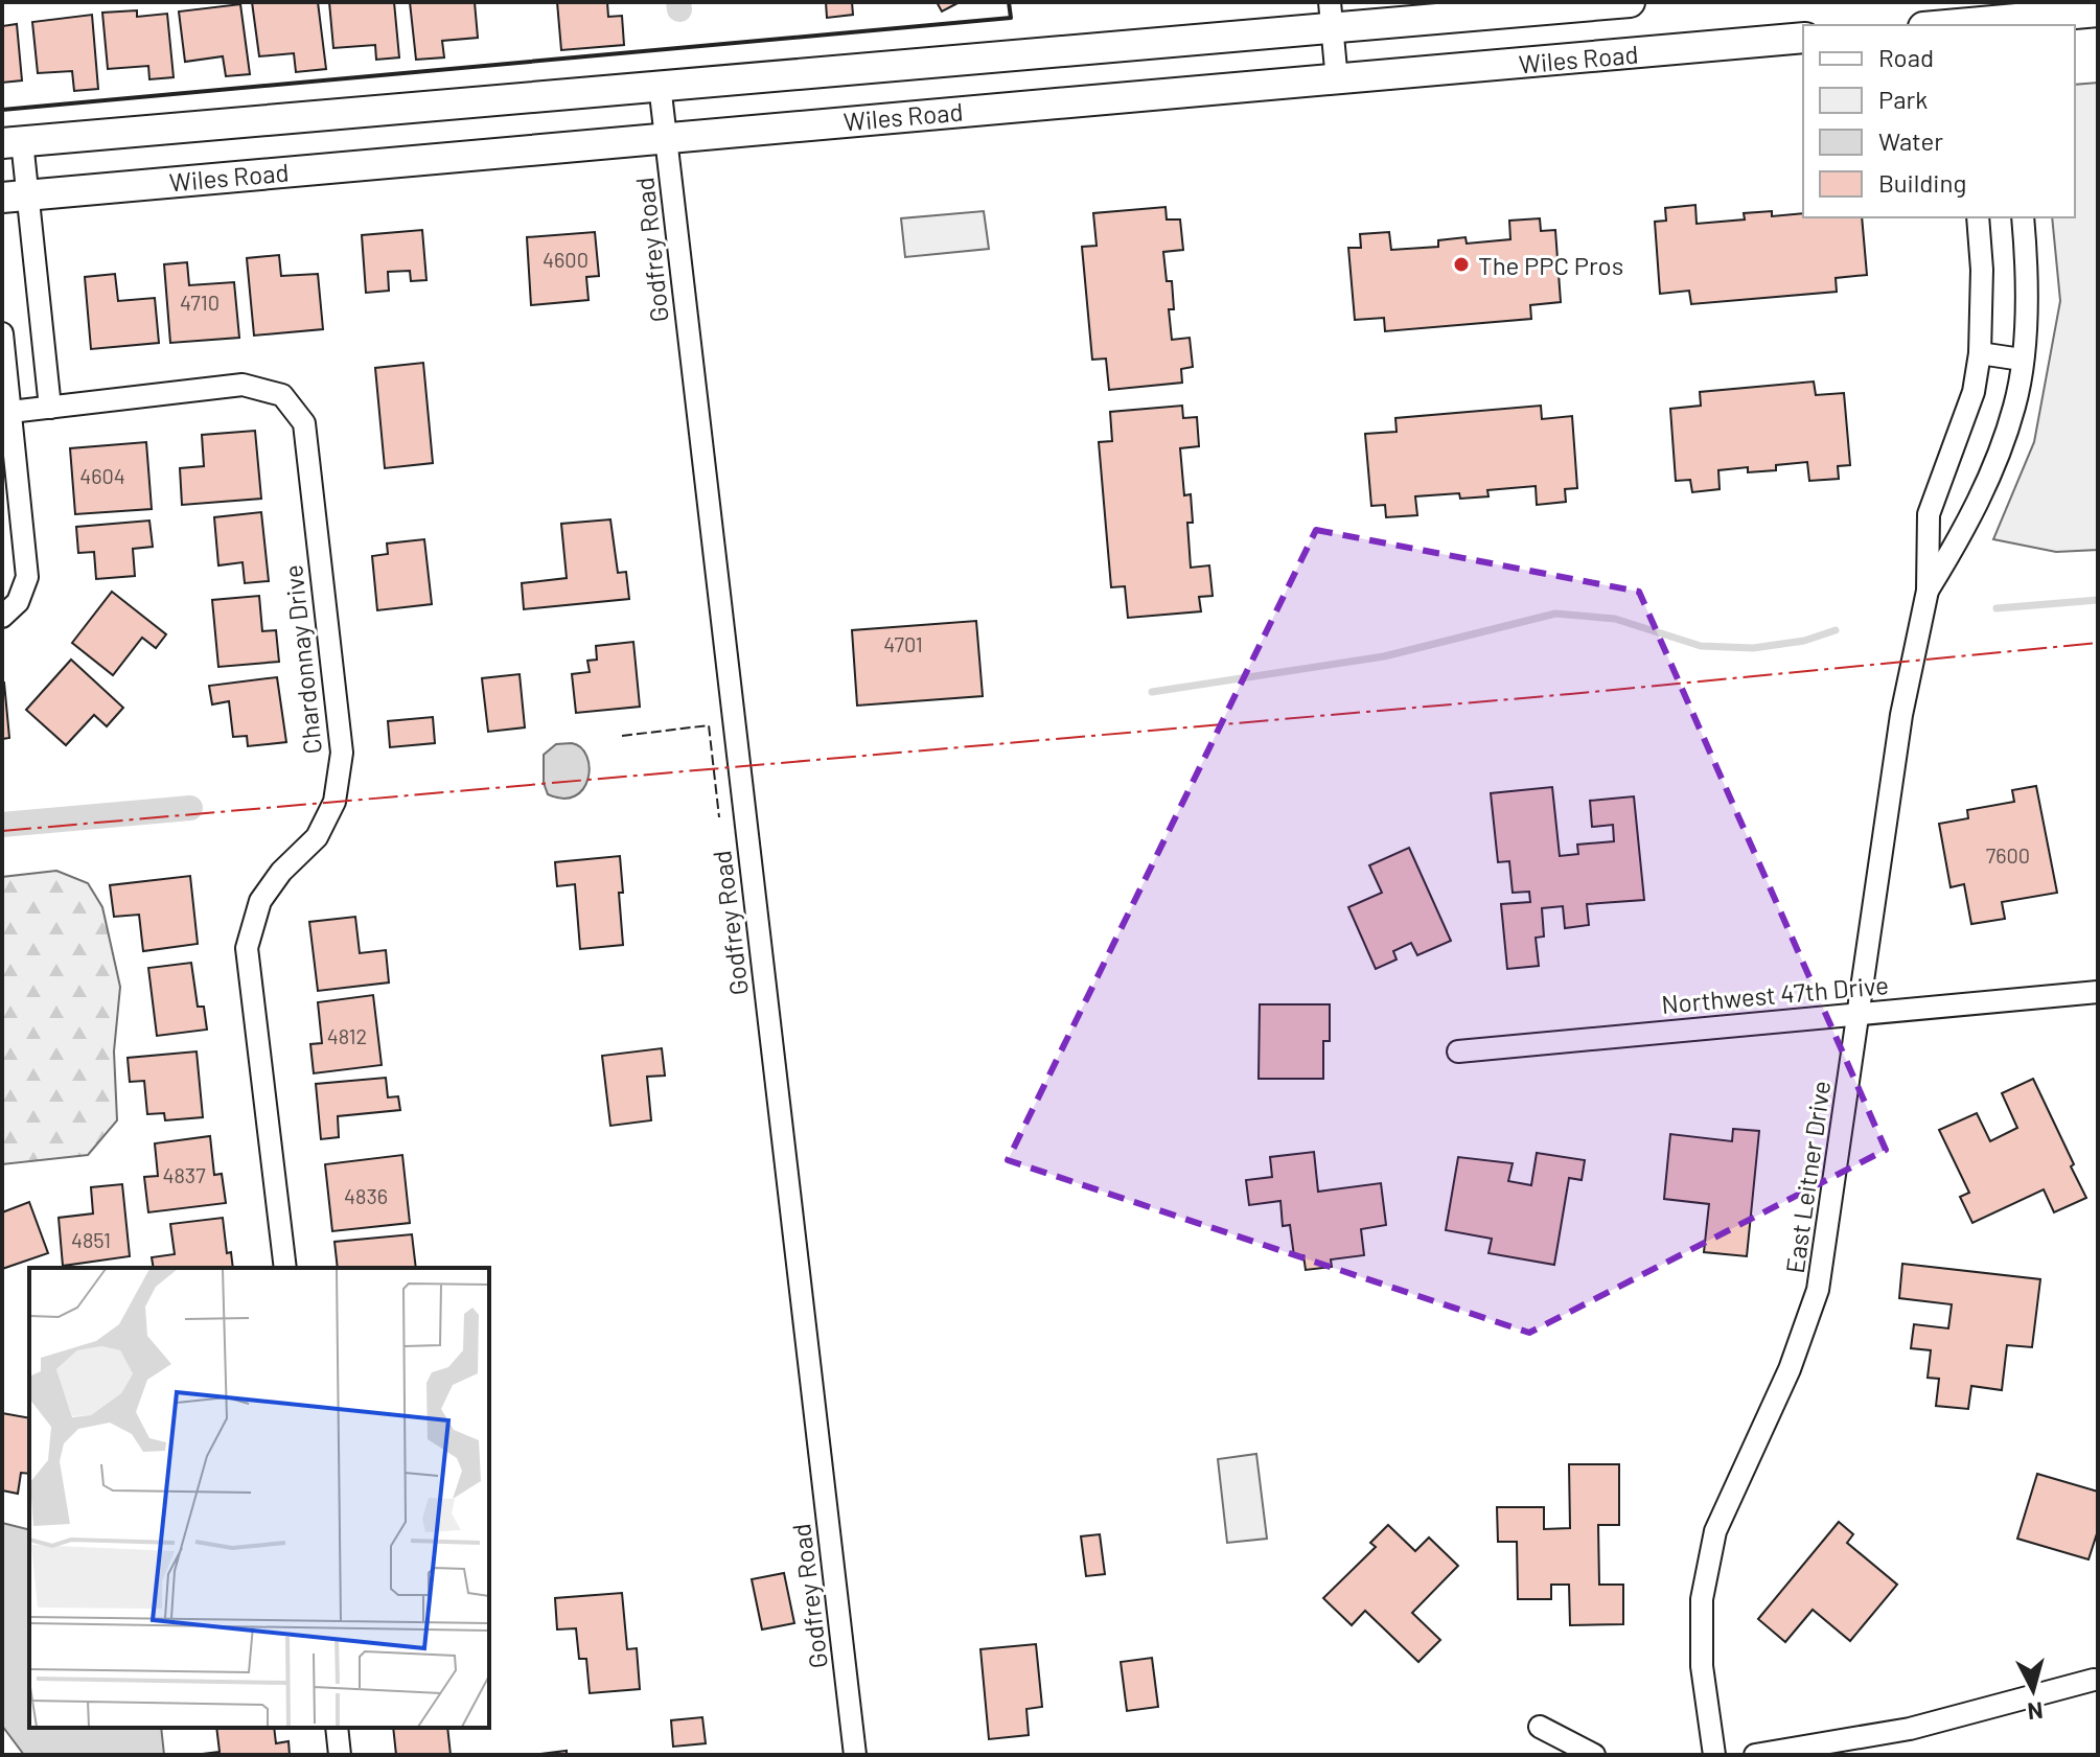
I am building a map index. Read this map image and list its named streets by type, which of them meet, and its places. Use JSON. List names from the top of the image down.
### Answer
{
  "streets": {
    "main road": ["Wiles Road"],
    "street": [
      "Godfrey Road",
      "Chardonnay Drive",
      "Northwest 47th Drive",
      "East Leitner Drive"
    ]
  },
  "crossings": [
    ["Wiles Road", "Godfrey Road"],
    ["Northwest 47th Drive", "East Leitner Drive"]
  ],
  "places": ["The PPC Pros"],
  "house_numbers": [
    "4600",
    "4710",
    "4604",
    "4701",
    "7600",
    "4812",
    "4837",
    "4836",
    "4851"
  ],
  "legend": [
    "Road",
    "Park",
    "Water",
    "Building"
  ],
  "north": "bottom"
}
